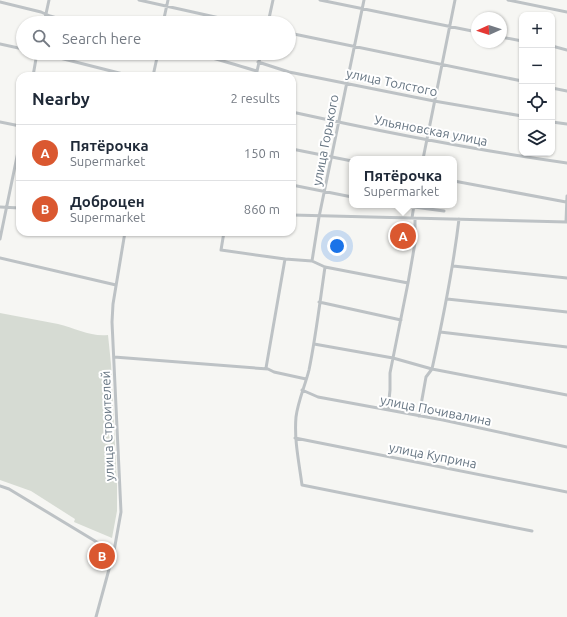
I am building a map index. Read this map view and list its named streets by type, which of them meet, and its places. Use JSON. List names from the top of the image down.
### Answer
{
  "streets": {
    "street": [
      "улица Толстого",
      "Ульяновская улица",
      "улица Горького",
      "улица Почивалина",
      "улица Строителей",
      "улица Куприна"
    ]
  },
  "crossings": [
    ["улица Толстого", "улица Горького"],
    ["Ульяновская улица", "улица Горького"]
  ],
  "north": "left",
  "page": {
    "map_buttons": ["+", "−"],
    "search": "Search here",
    "heading": ["Nearby", "2 results"],
    "list": [
      {
        "mark": "A",
        "name": "Пятёрочка",
        "note": "Supermarket",
        "value": "150 m"
      },
      {
        "mark": "B",
        "name": "Доброцен",
        "note": "Supermarket",
        "value": "860 m"
      }
    ],
    "popup": ["Пятёрочка", "Supermarket"],
    "pins": ["A", "B"]
  }
}
